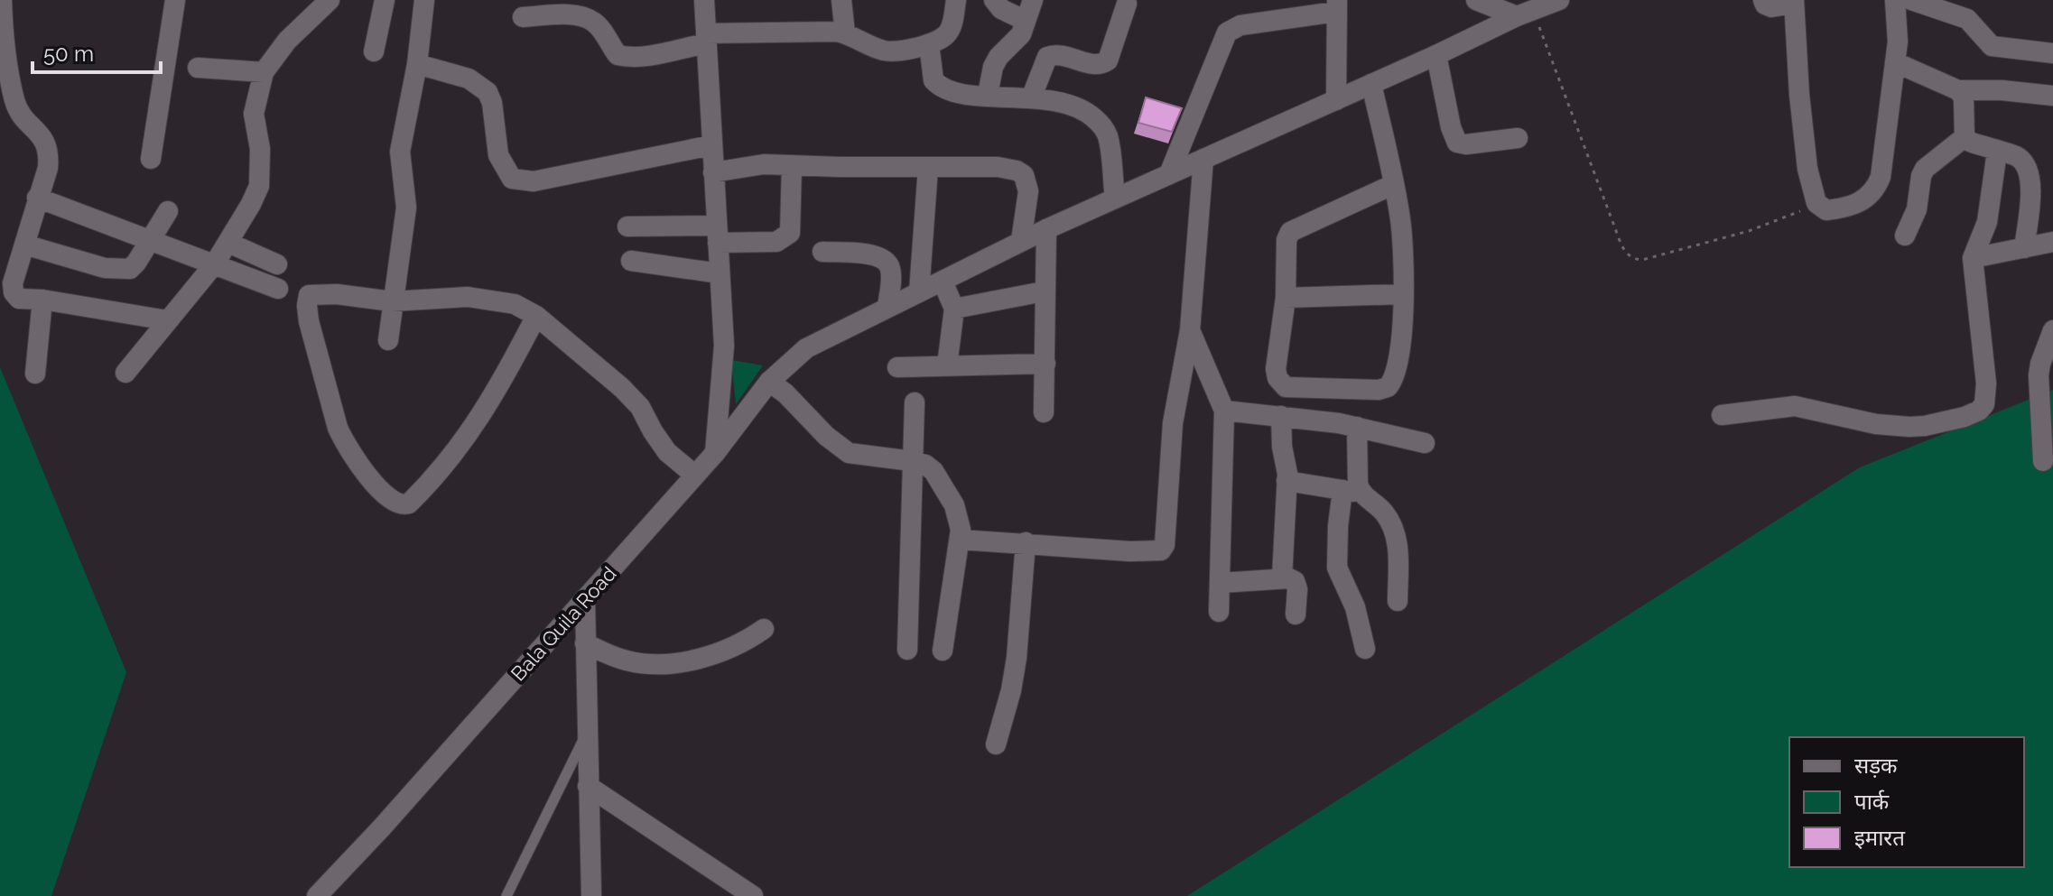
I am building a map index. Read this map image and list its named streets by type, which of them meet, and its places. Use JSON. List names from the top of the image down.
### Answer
{
  "streets": {
    "street": ["Bala Quila Road"]
  },
  "legend": ["सड़क", "पार्क", "इमारत"],
  "scale_bar": "50 m"
}
